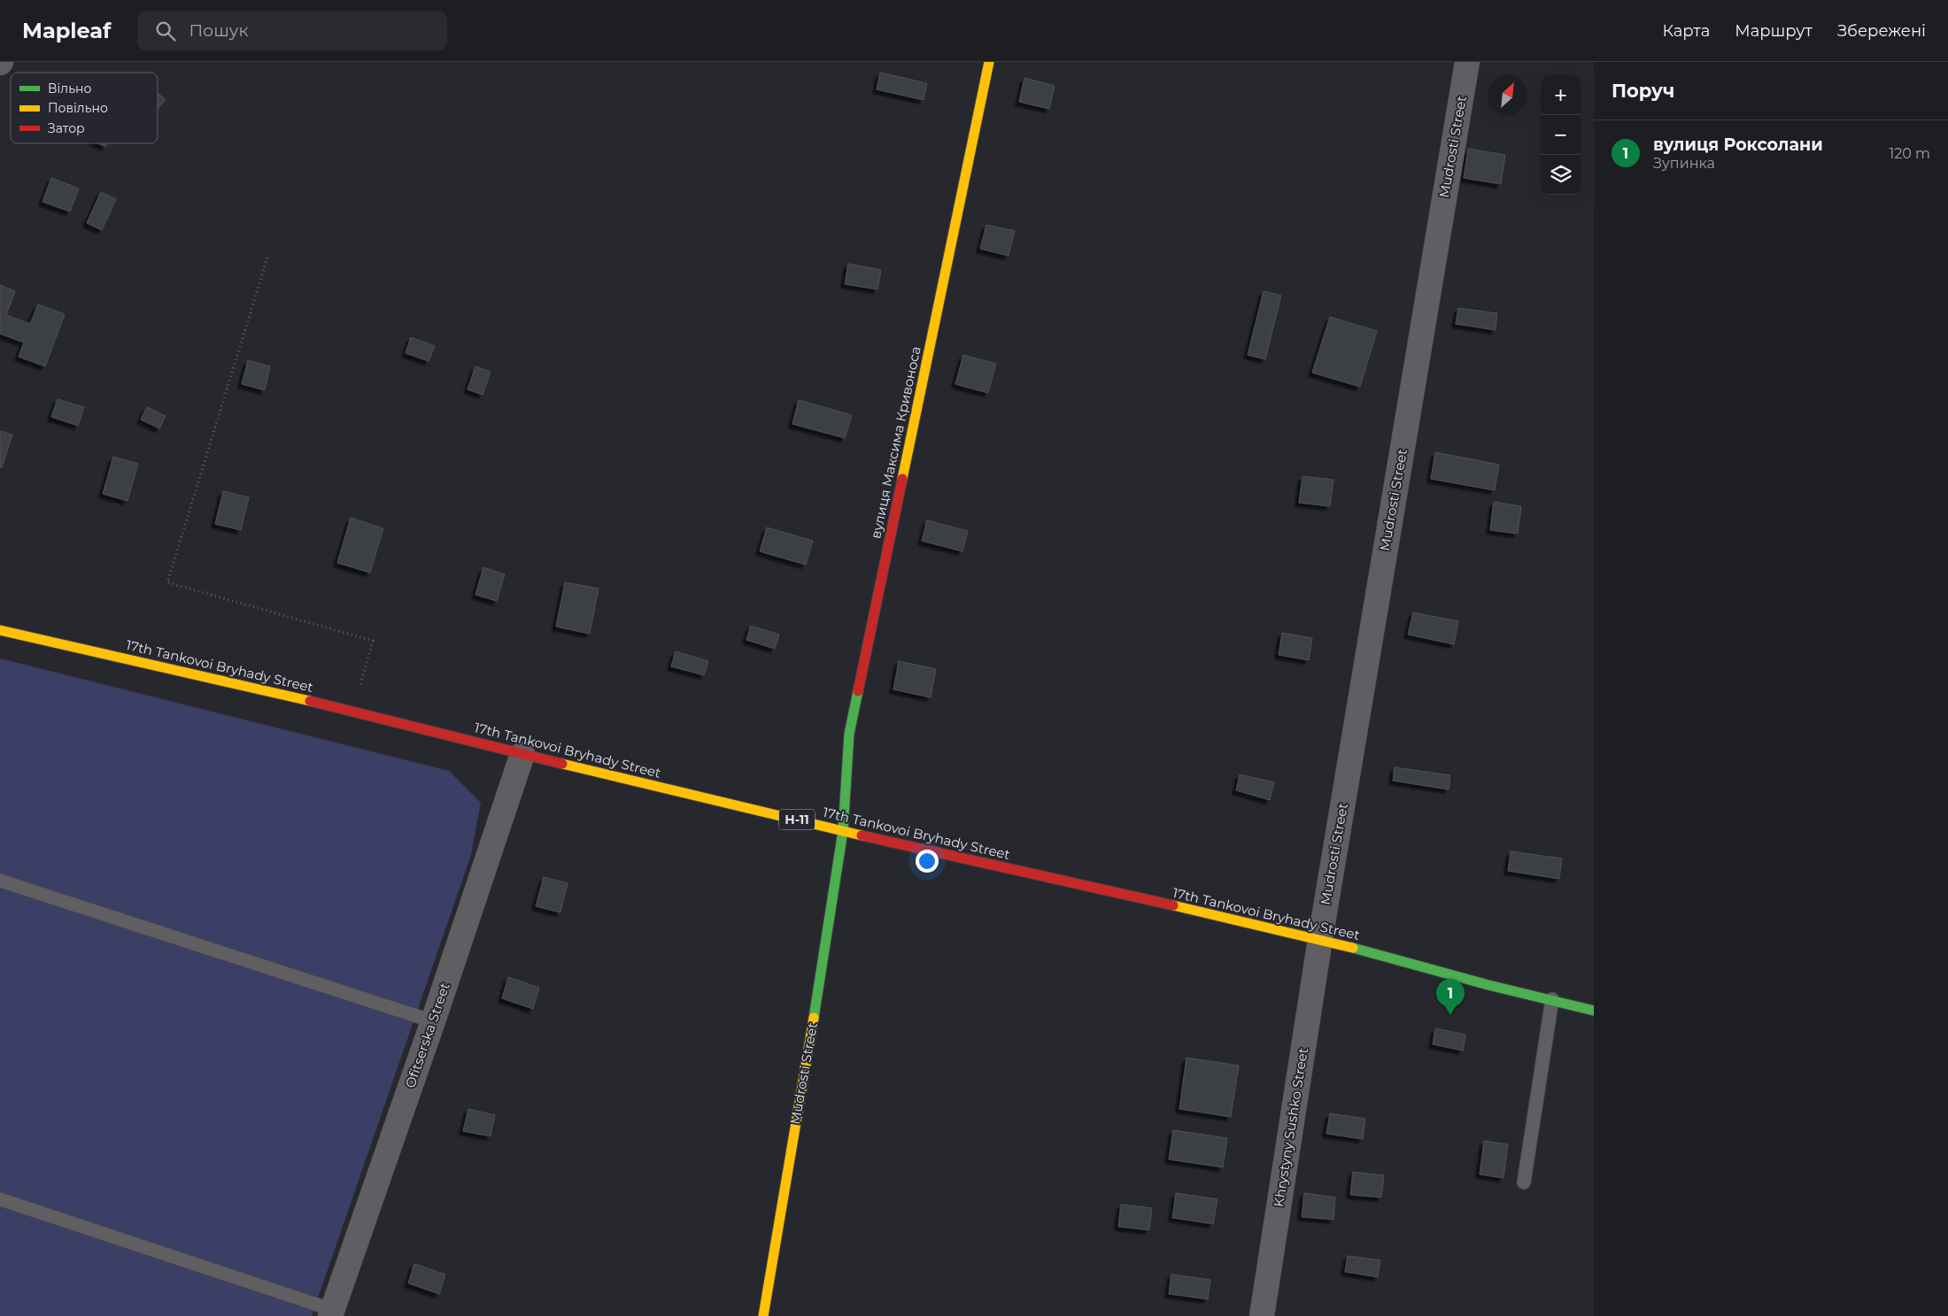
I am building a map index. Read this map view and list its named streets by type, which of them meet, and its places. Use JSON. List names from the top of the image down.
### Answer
{
  "streets": {
    "main road": [
      "Mudrosti Street",
      "вулиця Максима Кривоноса",
      "17th Tankovoi Bryhady Street",
      "Н-11"
    ],
    "street": ["Ofitserska Street", "Khrystyny Sushko Street"]
  },
  "crossings": [
    ["Mudrosti Street", "вулиця Максима Кривоноса"],
    ["Mudrosti Street", "17th Tankovoi Bryhady Street"],
    ["Mudrosti Street", "Khrystyny Sushko Street"],
    ["вулиця Максима Кривоноса", "17th Tankovoi Bryhady Street"],
    ["17th Tankovoi Bryhady Street", "Ofitserska Street"],
    ["17th Tankovoi Bryhady Street", "Khrystyny Sushko Street"]
  ],
  "legend": ["Вільно", "Повільно", "Затор"],
  "north": "top right",
  "page": {
    "header": "Mapleaf",
    "search": "Пошук",
    "nav": ["Карта", "Маршрут", "Збережені"],
    "heading": "Поруч",
    "map_buttons": ["+", "−"],
    "list": [
      {
        "mark": "1",
        "name": "вулиця Роксолани",
        "note": "Зупинка",
        "value": "120 m"
      }
    ],
    "pins": "1"
  }
}
